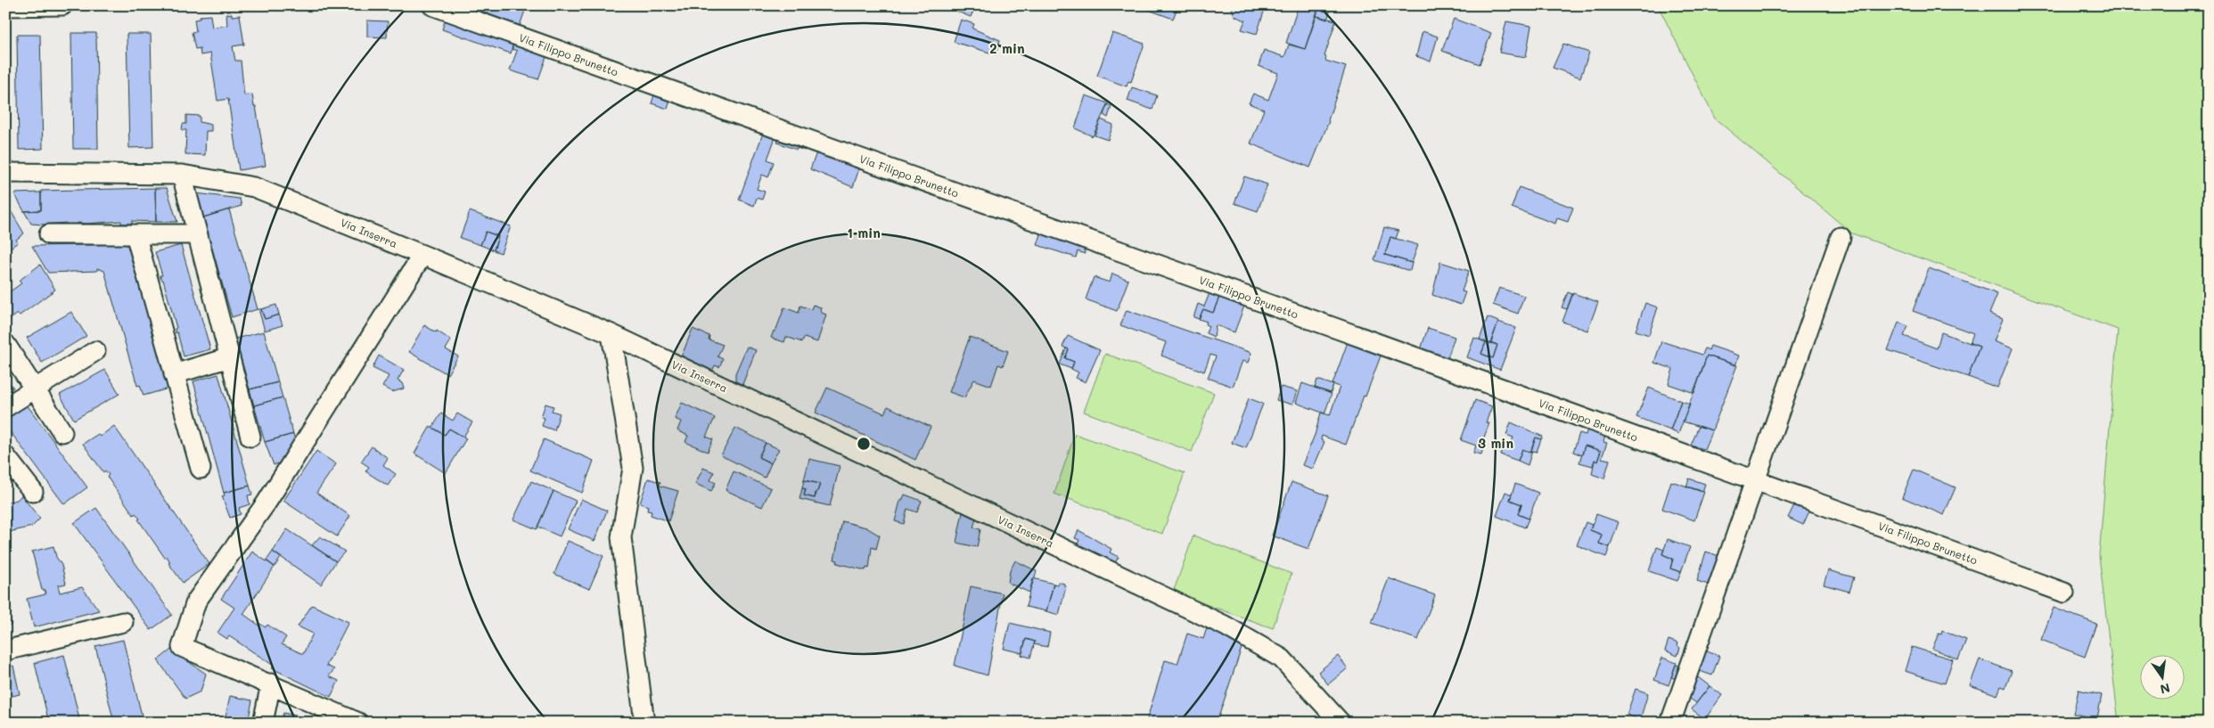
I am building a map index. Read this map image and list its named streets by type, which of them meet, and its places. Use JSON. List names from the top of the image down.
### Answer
{
  "streets": {
    "street": ["Via Filippo Brunetto", "Via Inserra"]
  },
  "north": "bottom",
  "rings": ["2 min", "1 min", "3 min"]
}
